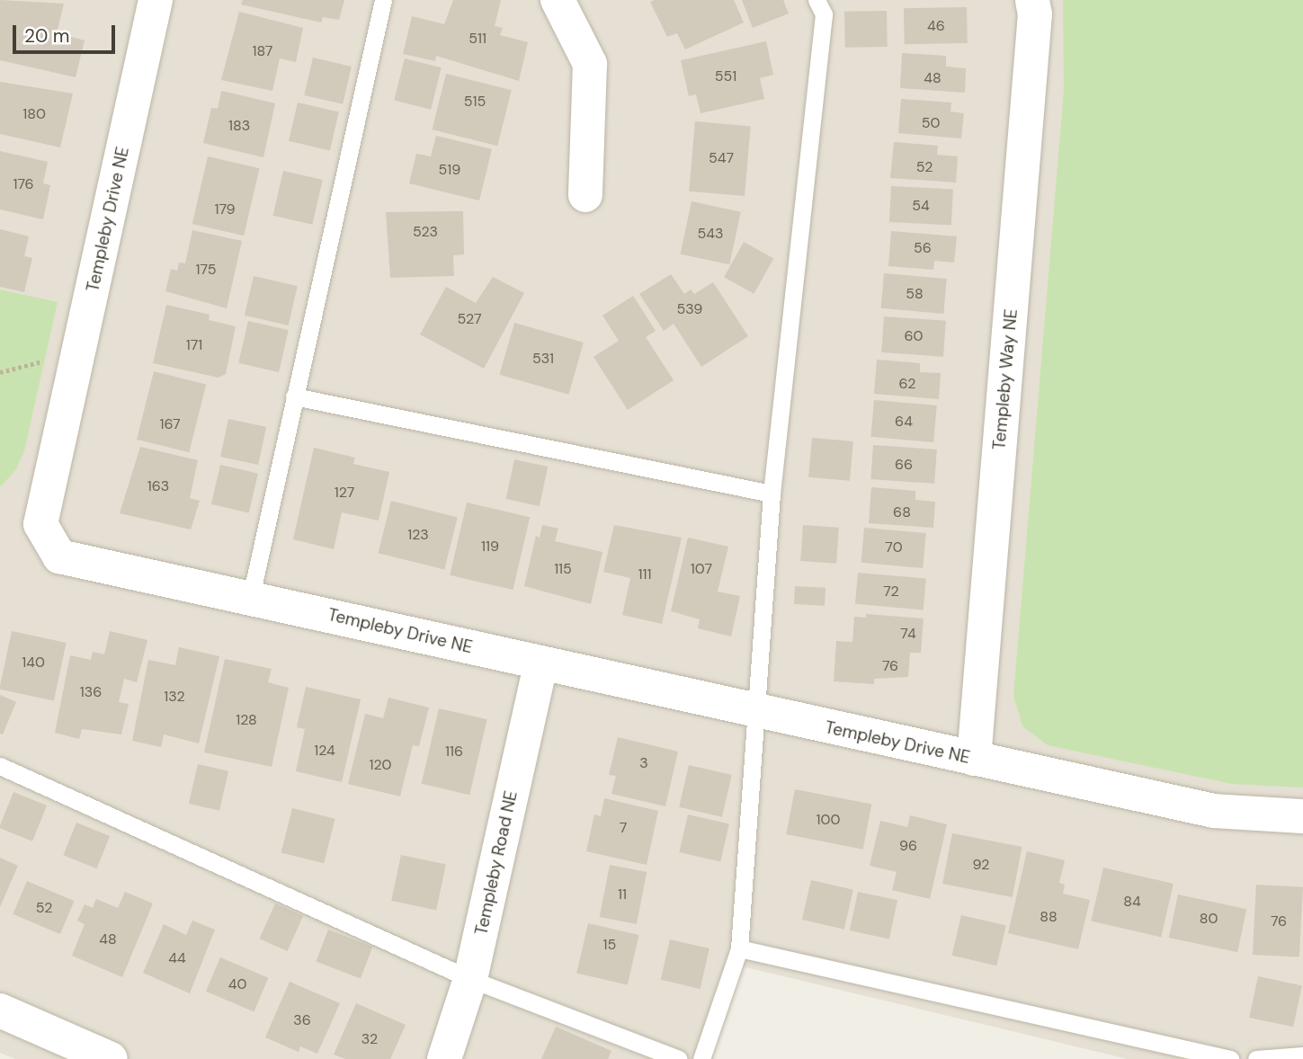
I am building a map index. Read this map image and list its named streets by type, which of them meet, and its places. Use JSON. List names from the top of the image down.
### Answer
{
  "streets": {
    "street": ["Templeby Drive NE", "Templeby Way NE", "Templeby Road NE"]
  },
  "crossings": [
    ["Templeby Drive NE", "Templeby Way NE"],
    ["Templeby Drive NE", "Templeby Road NE"]
  ],
  "house_numbers": [
    "46",
    "511",
    "187",
    "551",
    "48",
    "515",
    "180",
    "50",
    "183",
    "547",
    "52",
    "519",
    "176",
    "54",
    "179",
    "523",
    "543",
    "56",
    "175",
    "58",
    "539",
    "527",
    "60",
    "171",
    "531",
    "62",
    "64",
    "167",
    "66",
    "163",
    "127",
    "68",
    "123",
    "119",
    "70",
    "115",
    "107",
    "111",
    "72",
    "74",
    "140",
    "76",
    "136",
    "132",
    "128",
    "124",
    "116",
    "3",
    "120",
    "100",
    "7",
    "96",
    "92",
    "11",
    "84",
    "52",
    "88",
    "80",
    "76",
    "48",
    "15",
    "44",
    "40",
    "36",
    "32"
  ],
  "scale_bar": "20 m"
}
